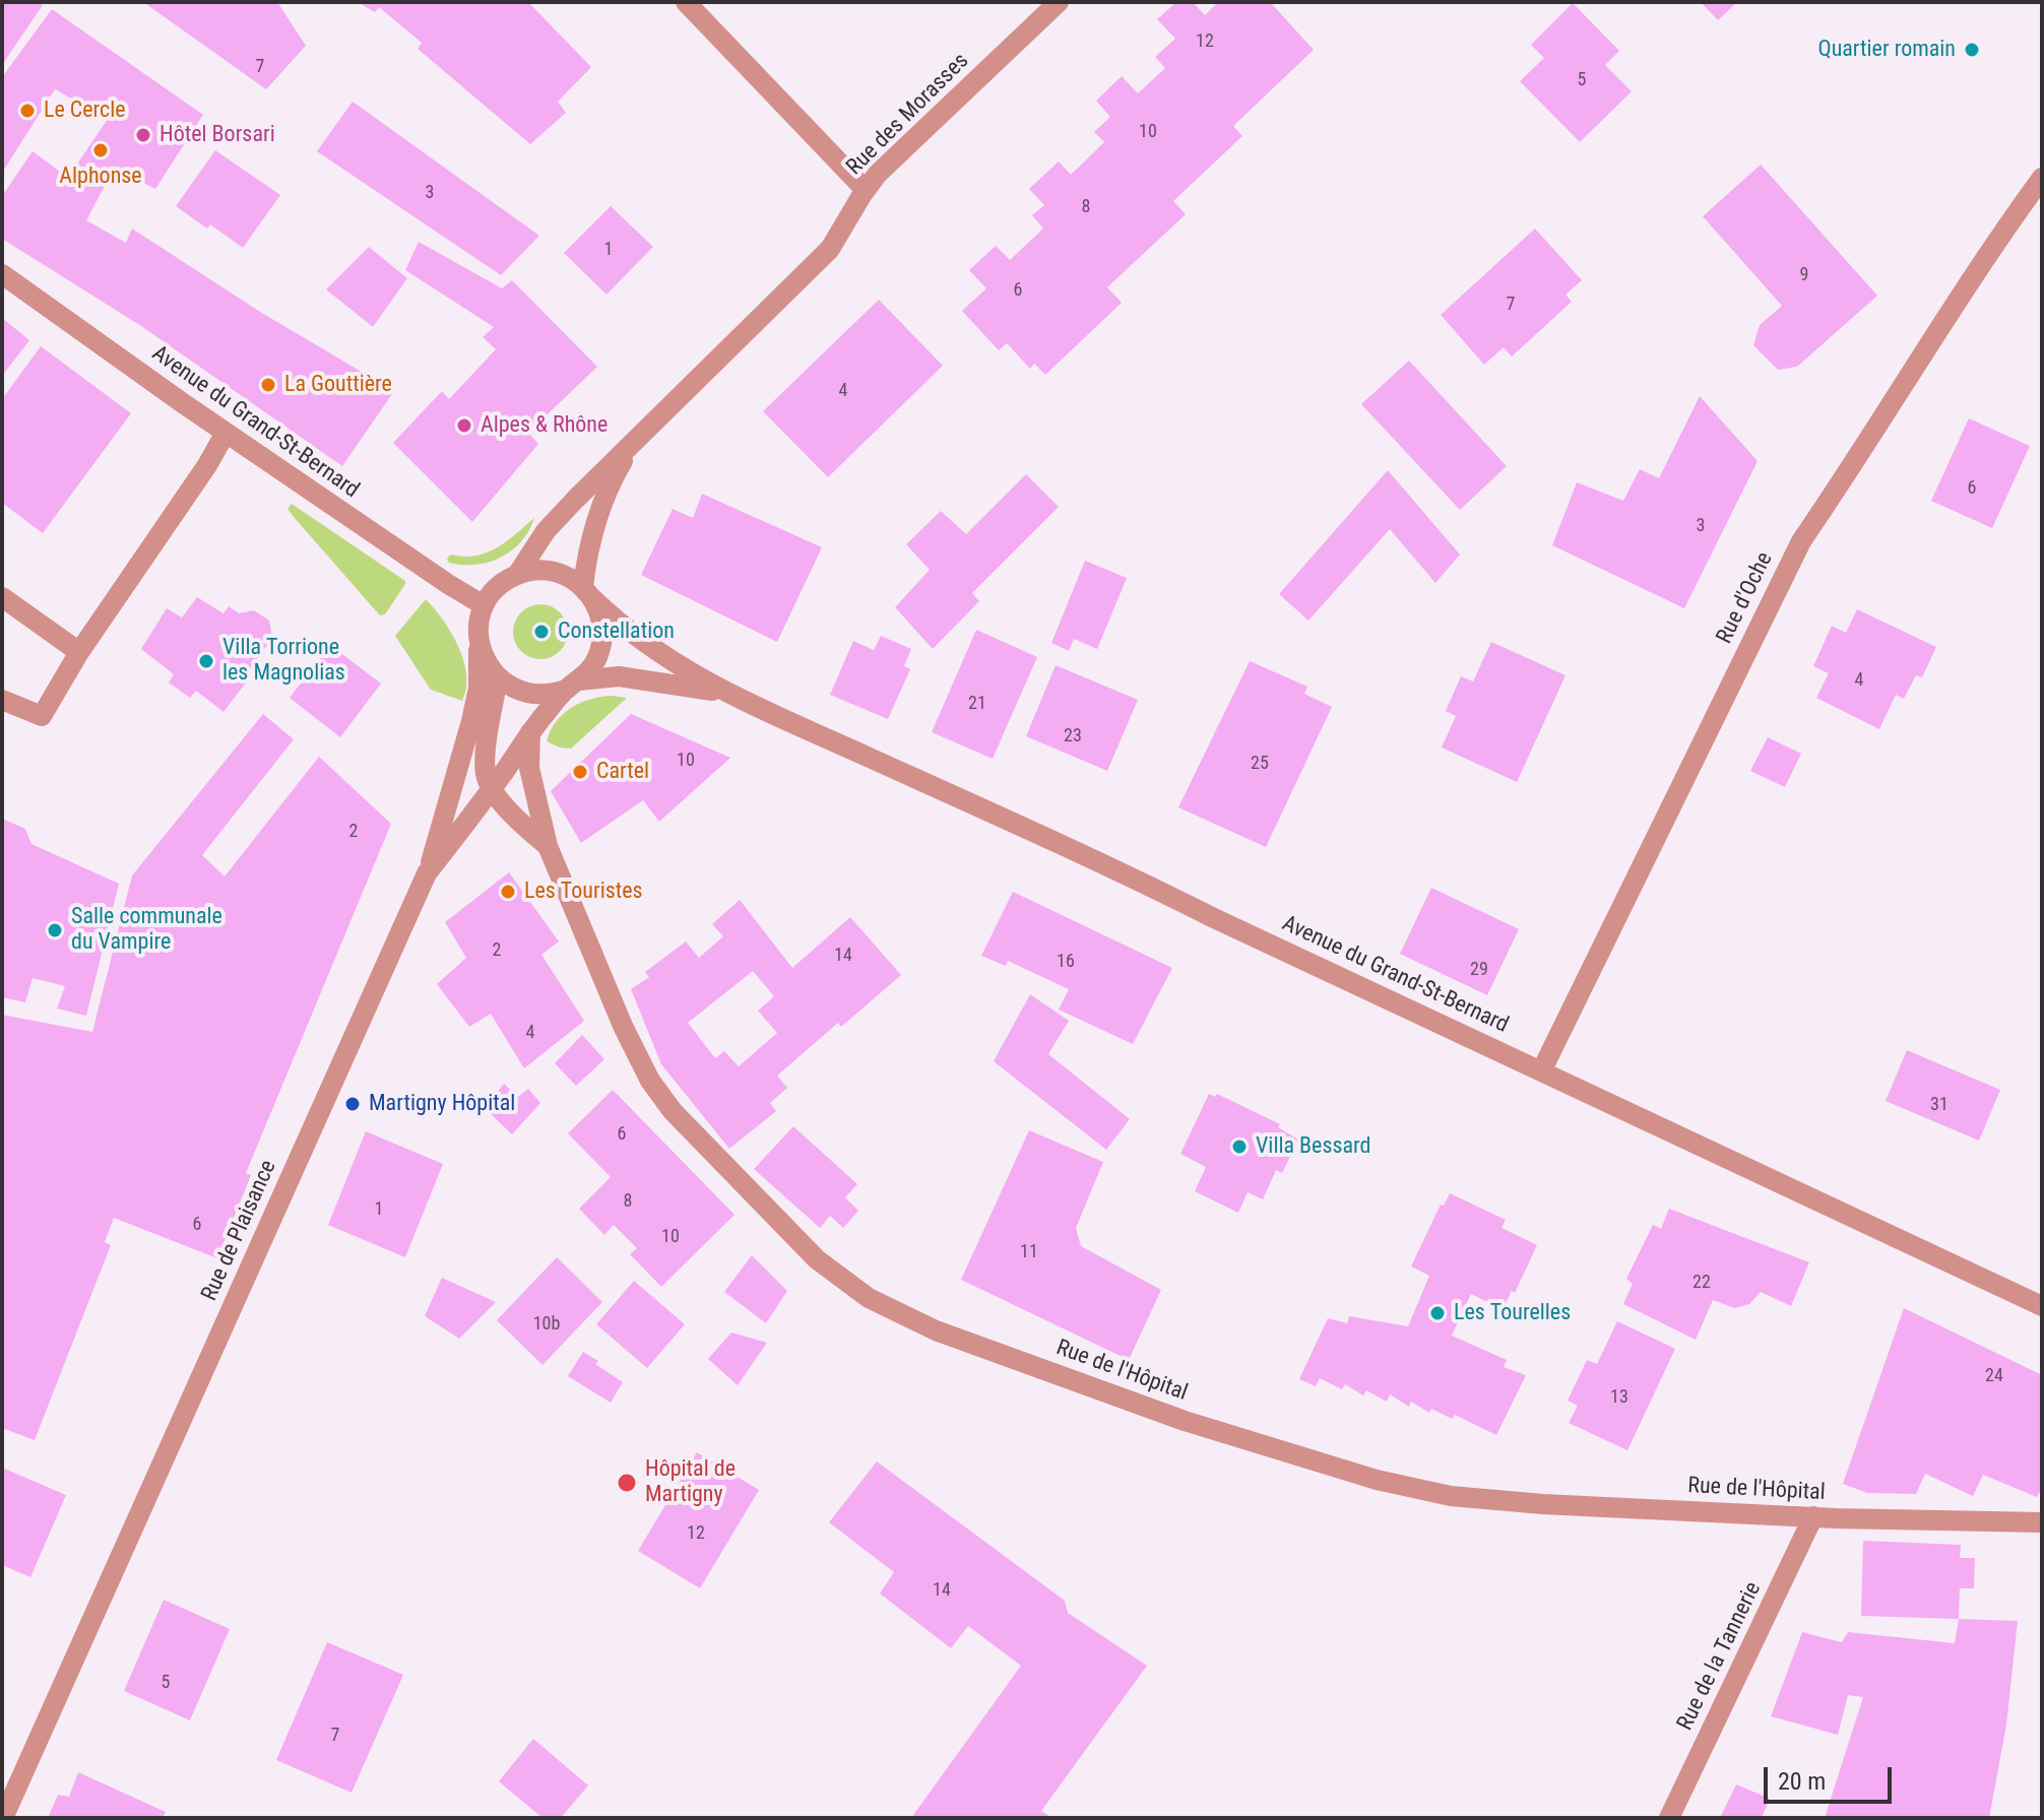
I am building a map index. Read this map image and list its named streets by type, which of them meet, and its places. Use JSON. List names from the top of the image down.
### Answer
{
  "streets": {
    "street": [
      "Rue des Morasses",
      "Avenue du Grand-St-Bernard",
      "Rue d'Oche",
      "Rue de Plaisance",
      "Rue de l'Hôpital",
      "Rue de la Tannerie"
    ]
  },
  "crossings": [
    ["Rue des Morasses", "Avenue du Grand-St-Bernard"],
    ["Rue des Morasses", "Rue de Plaisance"],
    ["Avenue du Grand-St-Bernard", "Rue d'Oche"],
    ["Avenue du Grand-St-Bernard", "Rue de Plaisance"],
    ["Rue de Plaisance", "Rue de l'Hôpital"],
    ["Rue de l'Hôpital", "Rue de la Tannerie"]
  ],
  "places": [
    "Quartier romain",
    "Le Cercle",
    "Hôtel Borsari",
    "Alphonse",
    "La Gouttière",
    "Alpes & Rhône",
    "Constellation",
    "Villa Torrione les Magnolias",
    "Cartel",
    "Les Touristes",
    "Salle communale du Vampire",
    "Martigny Hôpital",
    "Villa Bessard",
    "Les Tourelles",
    "Hôpital de Martigny"
  ],
  "house_numbers": [
    "12",
    "7",
    "5",
    "10",
    "3",
    "8",
    "1",
    "9",
    "6",
    "7",
    "4",
    "6",
    "3",
    "4",
    "21",
    "23",
    "10",
    "25",
    "2",
    "2",
    "14",
    "16",
    "29",
    "4",
    "31",
    "6",
    "8",
    "1",
    "6",
    "10",
    "11",
    "22",
    "10b",
    "24",
    "13",
    "12",
    "14",
    "5",
    "7"
  ],
  "scale_bar": "20 m"
}
